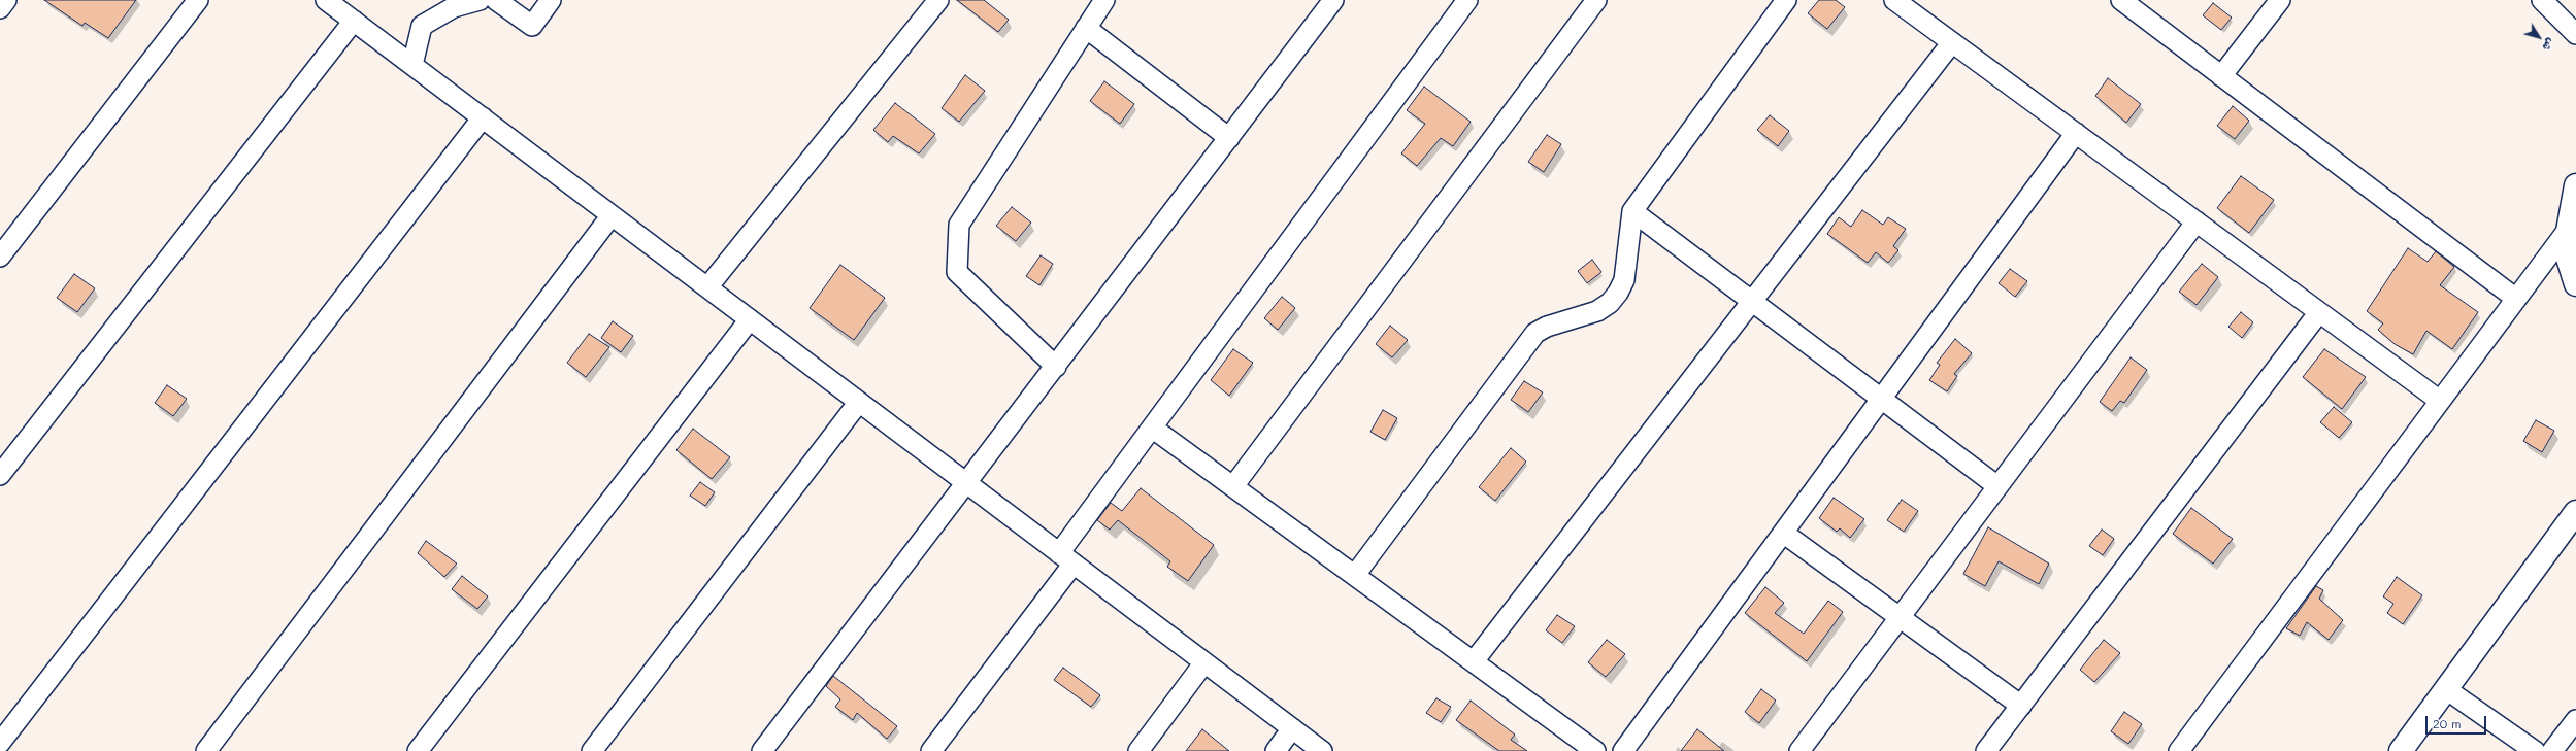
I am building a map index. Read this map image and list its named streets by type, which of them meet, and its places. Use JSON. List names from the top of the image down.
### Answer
{
  "scale_bar": "20 m",
  "north": "bottom right"
}
